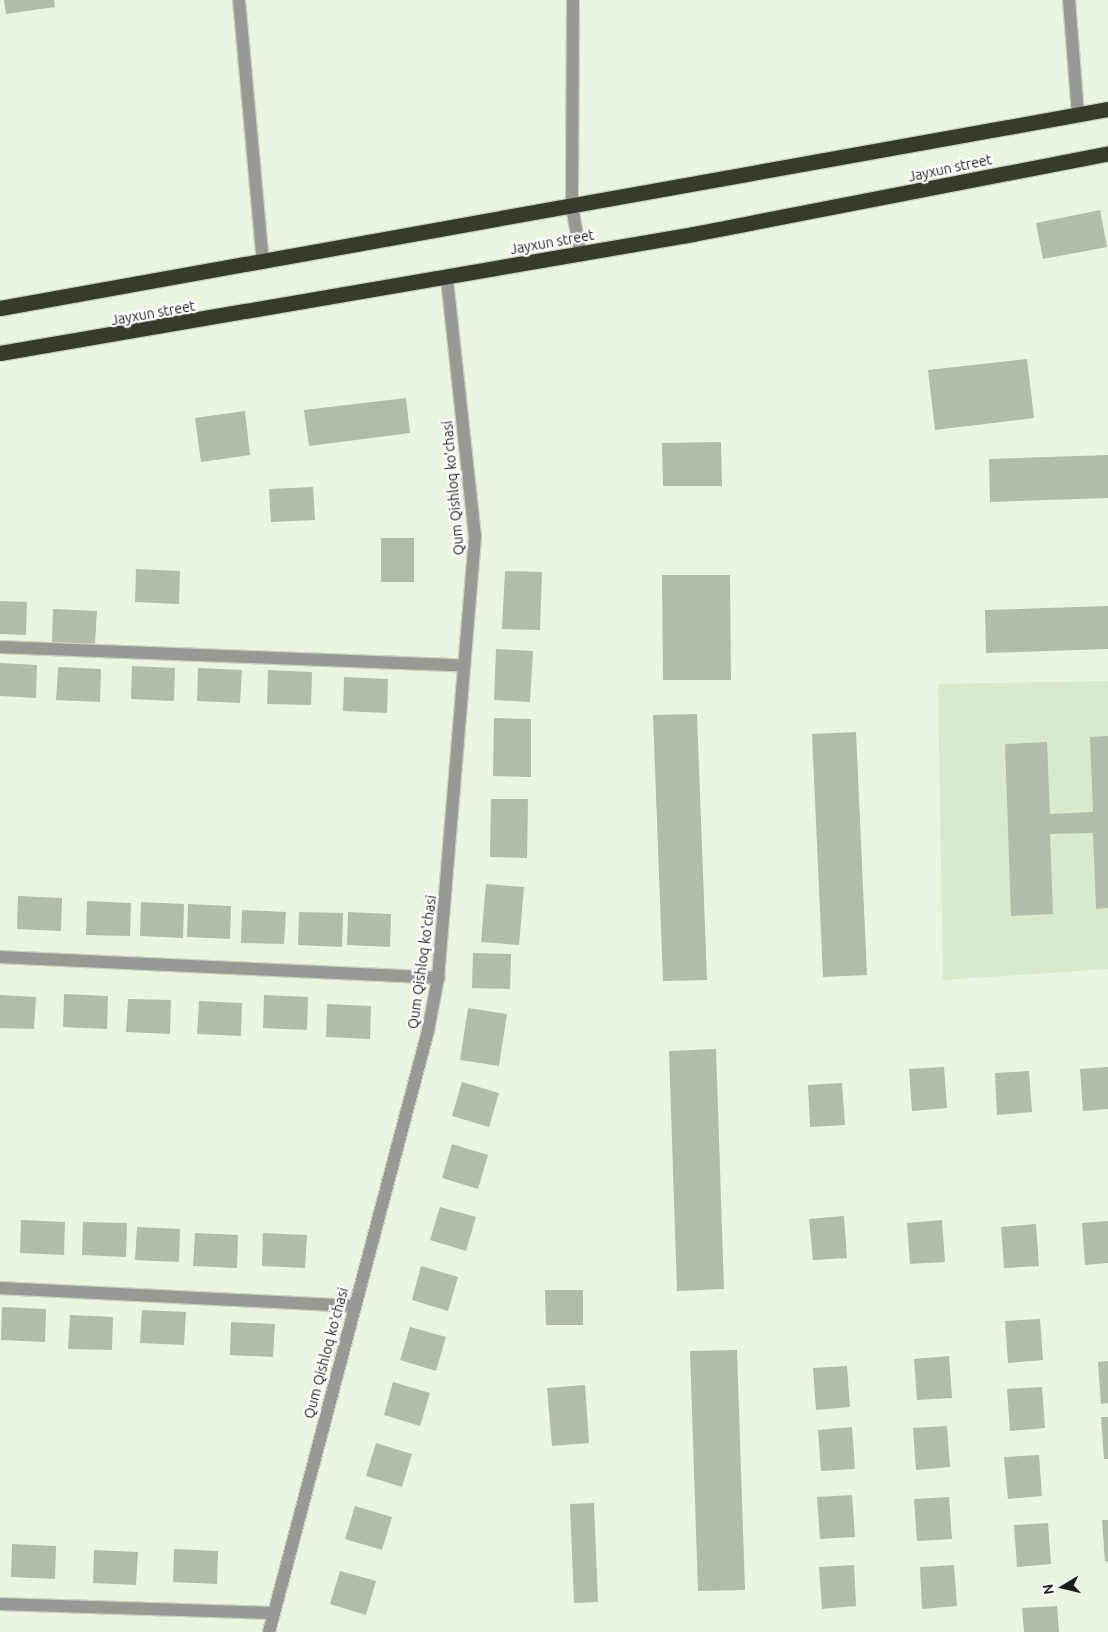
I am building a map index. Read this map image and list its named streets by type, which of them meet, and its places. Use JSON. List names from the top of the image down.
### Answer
{
  "streets": {
    "highway": ["Jayxun street"],
    "street": ["Qum Qishloq ko'chasi"]
  },
  "crossings": [
    ["Jayxun street", "Qum Qishloq ko'chasi"]
  ],
  "north": "left"
}
